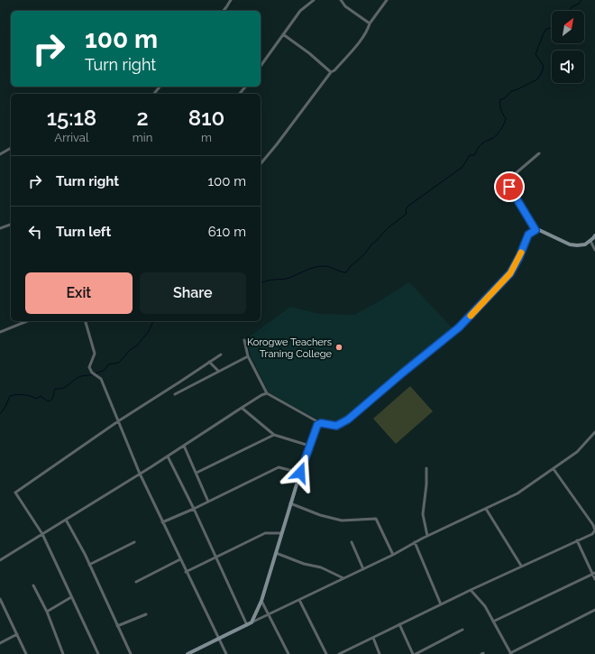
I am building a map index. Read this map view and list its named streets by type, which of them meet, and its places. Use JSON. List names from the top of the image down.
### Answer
{
  "places": ["Korogwe Teachers Traning College"],
  "north": "top right",
  "page": {
    "turn": ["100 m", "Turn right"],
    "eta": [
      "15:18",
      "Arrival",
      "2",
      "min",
      "810",
      "m"
    ],
    "list": [
      {
        "name": "Turn right",
        "value": "100 m"
      },
      {
        "name": "Turn left",
        "value": "610 m"
      }
    ],
    "buttons": ["Exit", "Share"]
  }
}
